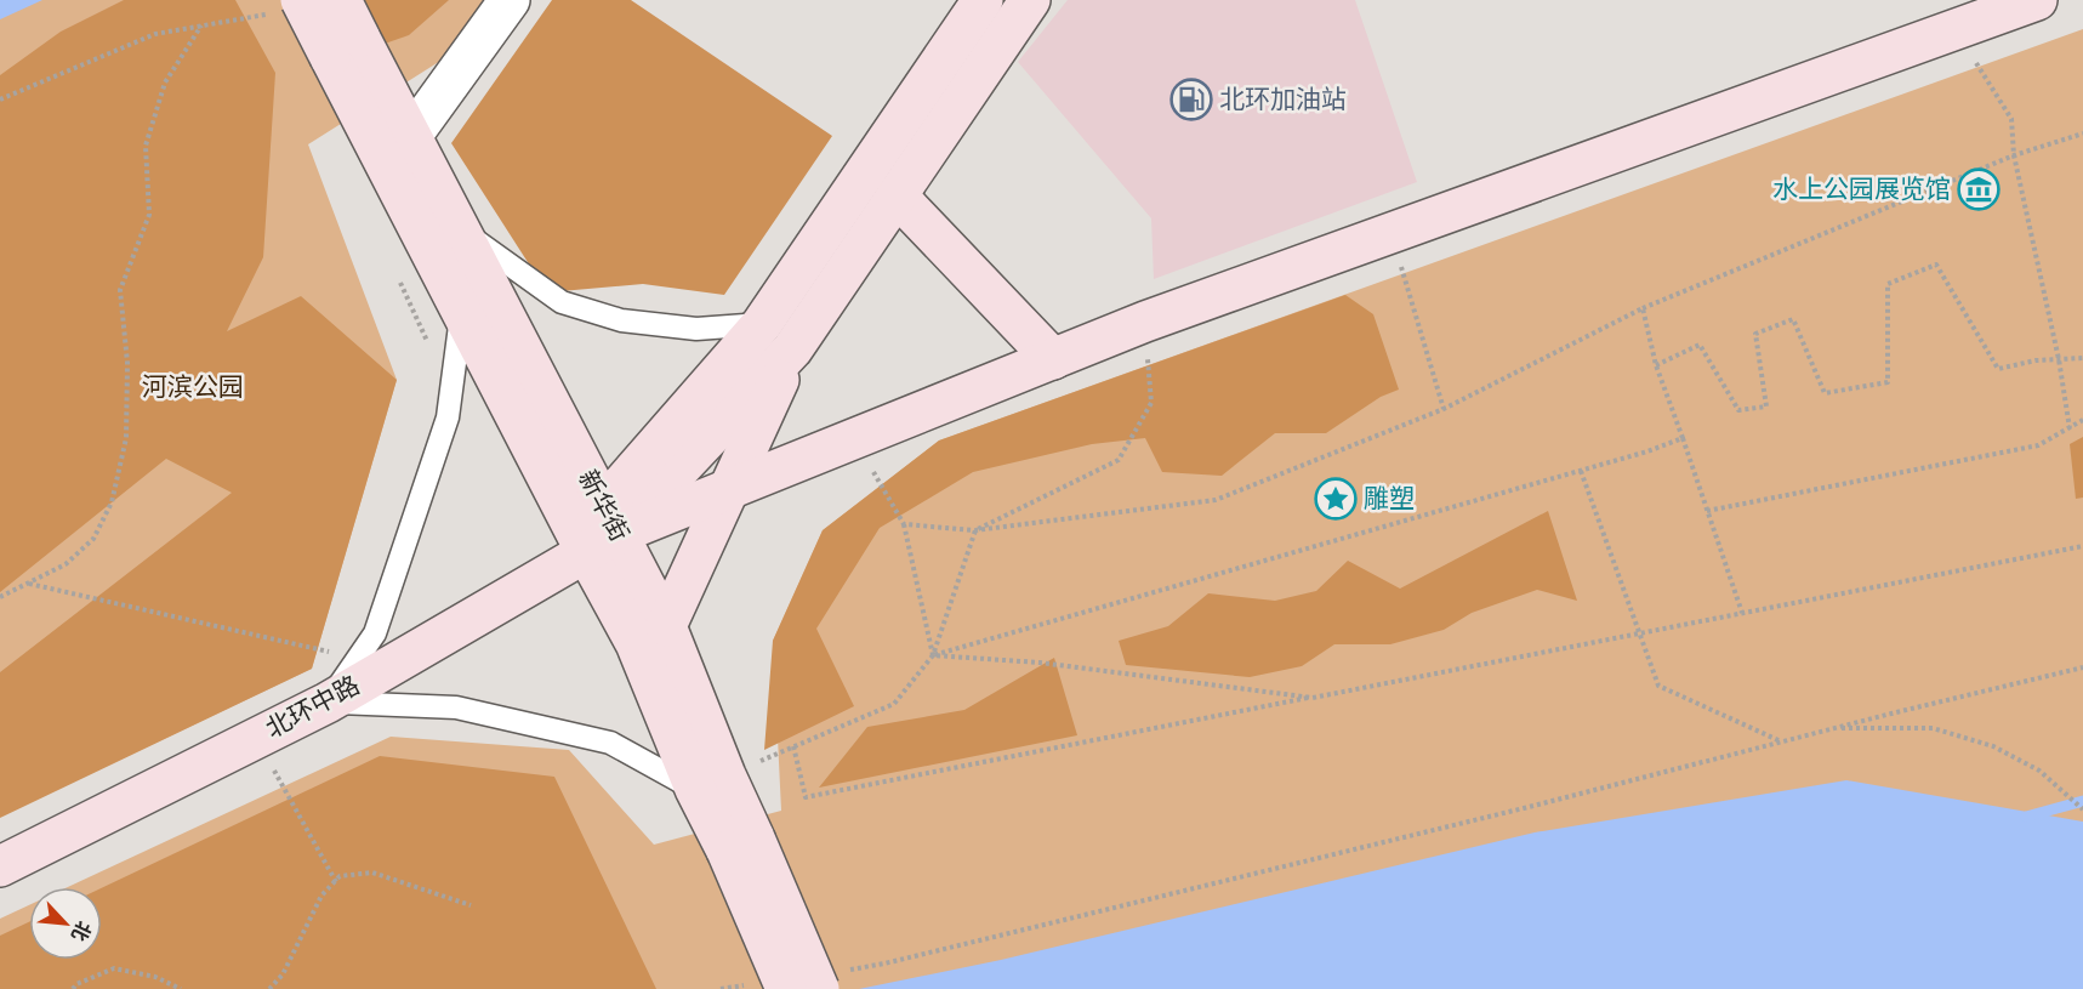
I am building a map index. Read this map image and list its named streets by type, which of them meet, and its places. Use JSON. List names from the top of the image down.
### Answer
{
  "streets": {
    "main road": ["新华街", "北环中路"]
  },
  "crossings": [
    ["新华街", "北环中路"]
  ],
  "parks": ["河滨公园"],
  "places": {
    "fuel station": ["北环加油站"],
    "museum": ["水上公园展览馆"],
    "place": ["雕塑"]
  },
  "north": "bottom right"
}
